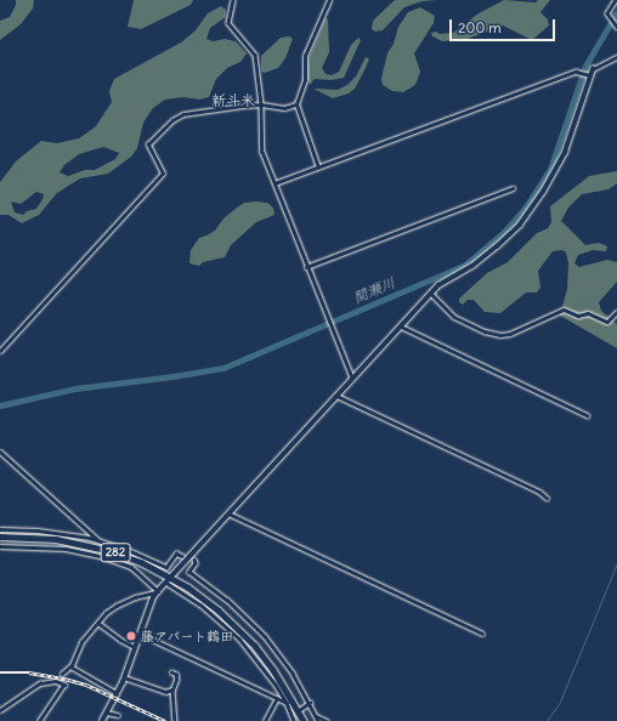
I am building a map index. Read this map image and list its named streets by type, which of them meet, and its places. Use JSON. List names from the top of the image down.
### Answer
{
  "streets": {
    "highway": ["282"]
  },
  "districts": ["新斗米"],
  "water": ["間瀬川"],
  "places": ["藤アパート鶴田"],
  "scale_bar": "200 m"
}
